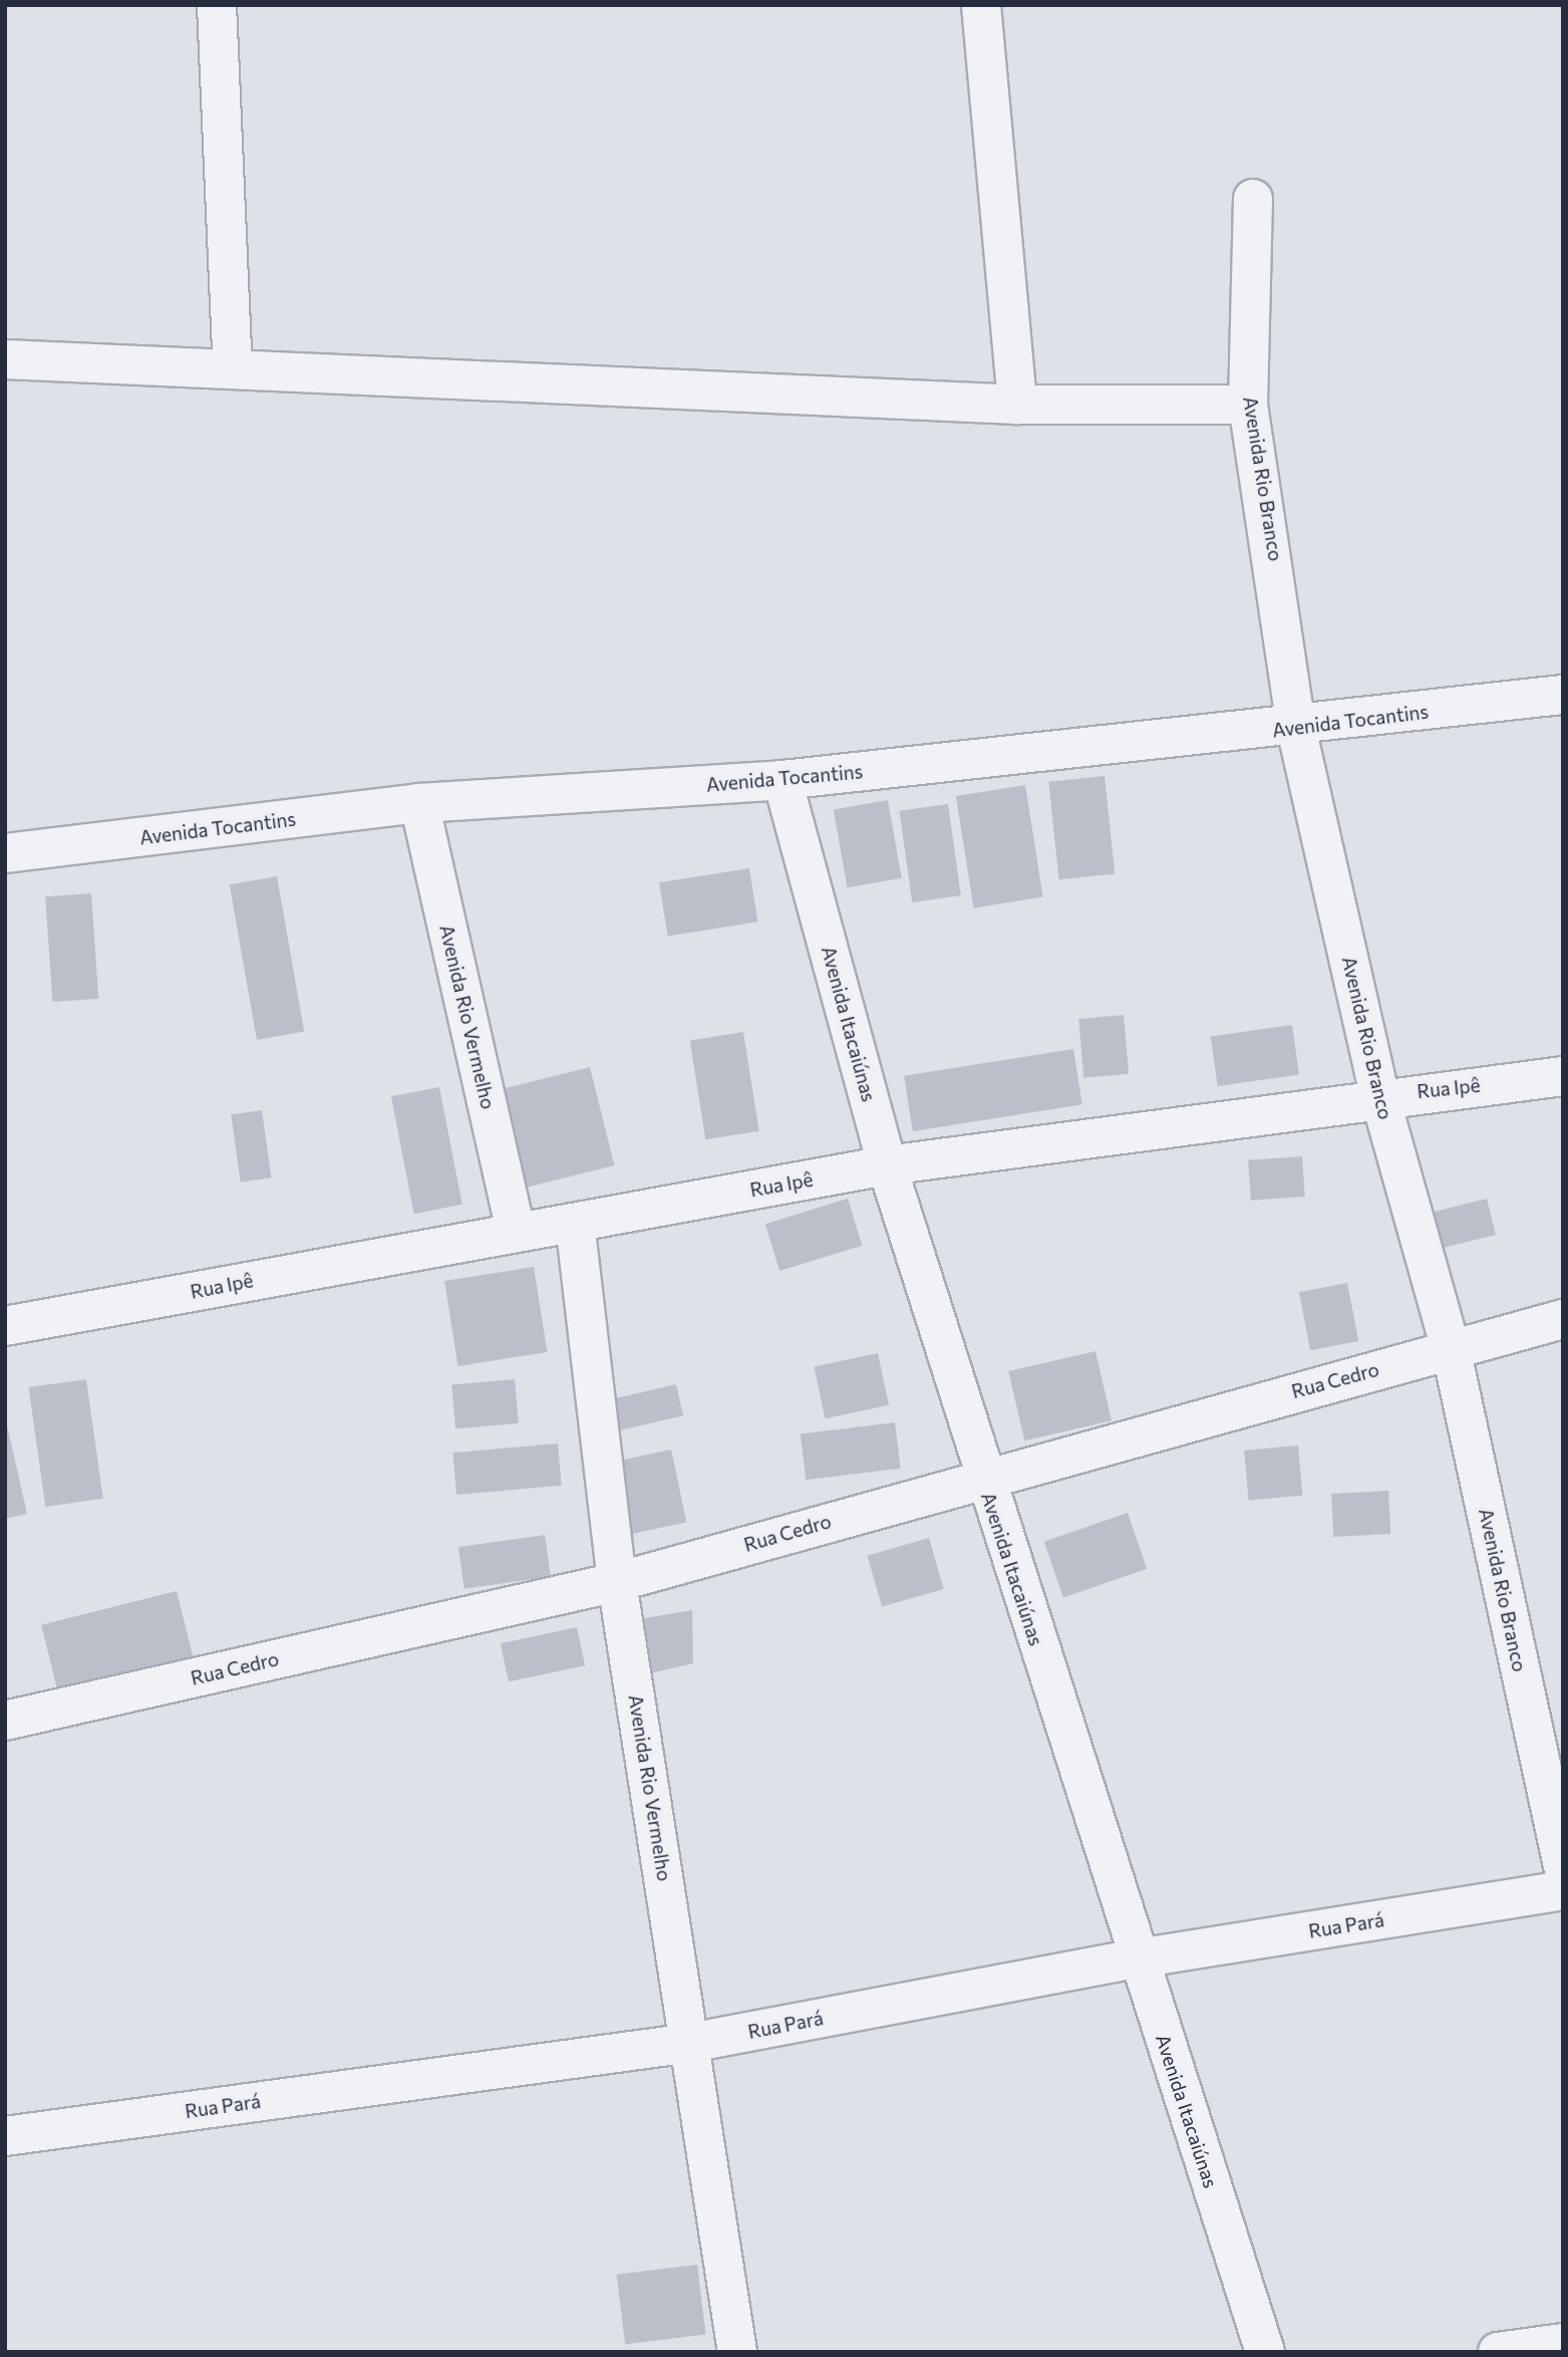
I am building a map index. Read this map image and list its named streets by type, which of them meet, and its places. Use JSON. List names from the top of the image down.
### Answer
{
  "streets": {
    "street": [
      "Avenida Rio Branco",
      "Avenida Tocantins",
      "Avenida Rio Vermelho",
      "Avenida Itacaiúnas",
      "Rua Ipê",
      "Rua Cedro",
      "Rua Pará"
    ]
  },
  "crossings": [
    ["Avenida Rio Branco", "Avenida Tocantins"],
    ["Avenida Rio Branco", "Rua Ipê"],
    ["Avenida Rio Branco", "Rua Cedro"],
    ["Avenida Tocantins", "Avenida Rio Vermelho"],
    ["Avenida Tocantins", "Avenida Itacaiúnas"],
    ["Avenida Rio Vermelho", "Rua Ipê"],
    ["Avenida Rio Vermelho", "Rua Cedro"],
    ["Avenida Rio Vermelho", "Rua Pará"],
    ["Avenida Itacaiúnas", "Rua Ipê"],
    ["Avenida Itacaiúnas", "Rua Cedro"],
    ["Avenida Itacaiúnas", "Rua Pará"]
  ]
}
